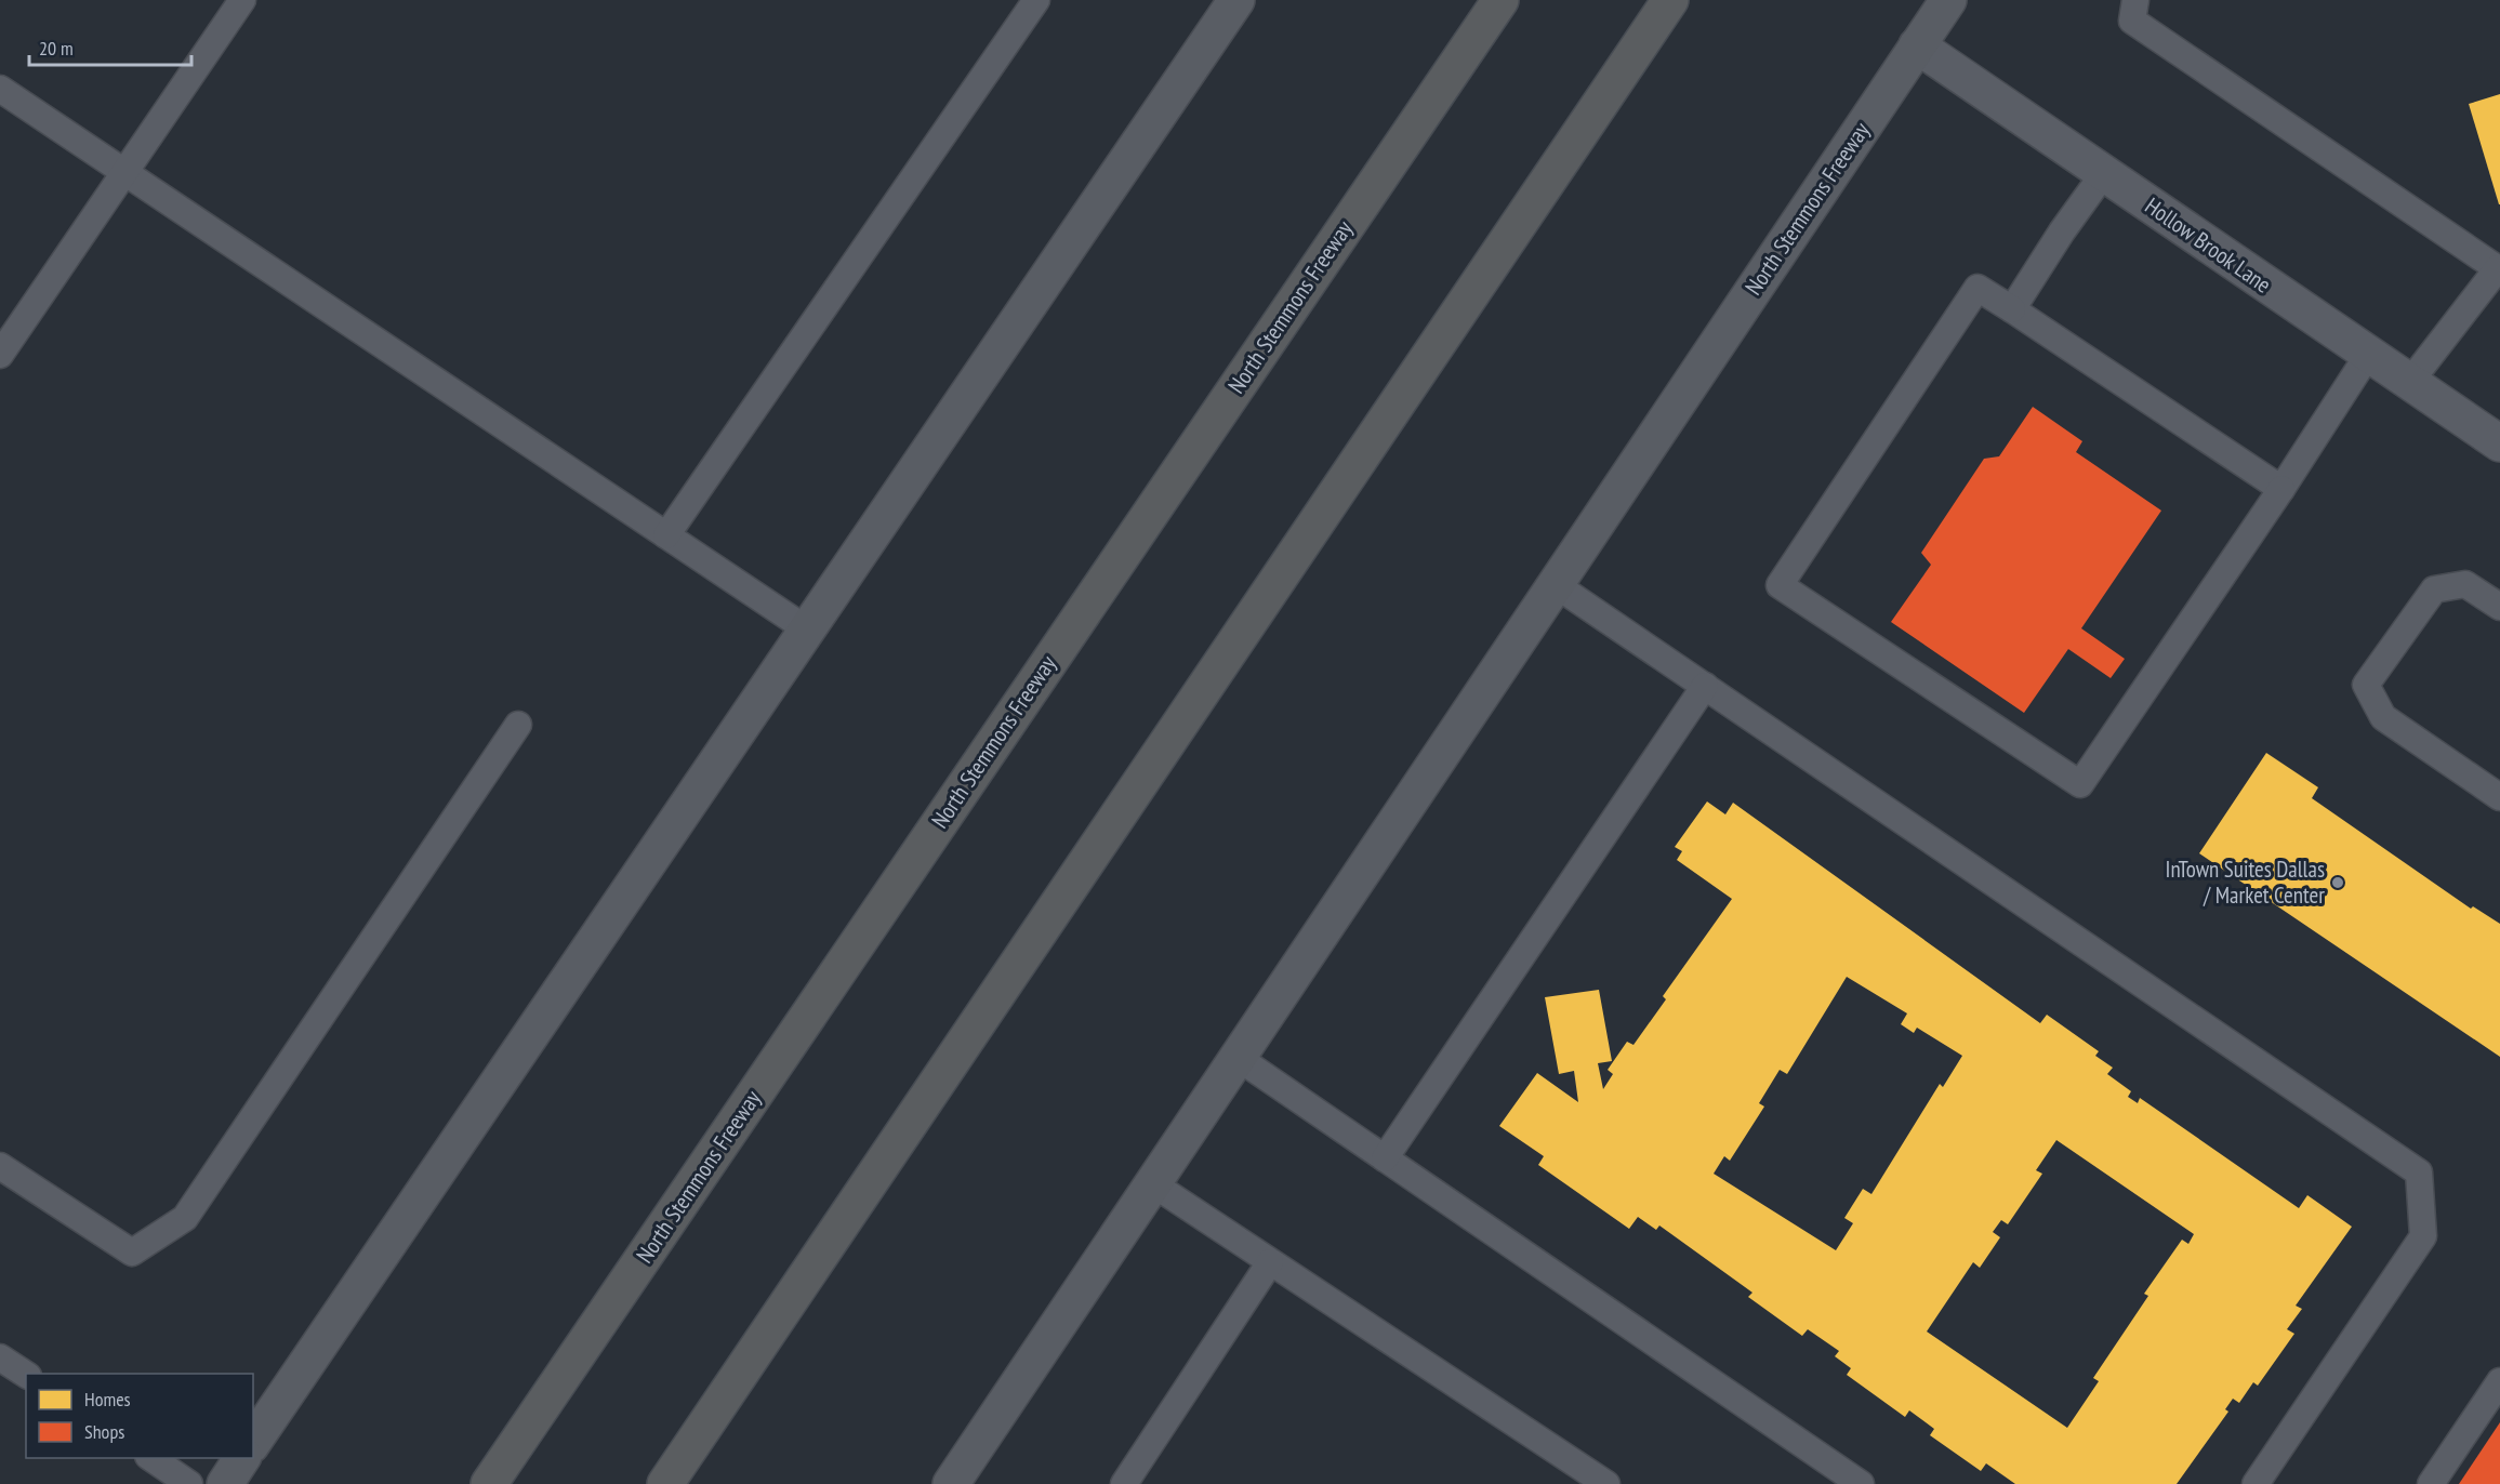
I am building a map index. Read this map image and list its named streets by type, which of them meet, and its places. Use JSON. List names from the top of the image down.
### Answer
{
  "streets": {
    "highway": ["North Stemmons Freeway"],
    "street": ["Hollow Brook Lane"]
  },
  "crossings": [
    ["North Stemmons Freeway", "Hollow Brook Lane"]
  ],
  "places": ["InTown Suites Dallas / Market Center"],
  "legend": ["Homes", "Shops"],
  "scale_bar": "20 m"
}
